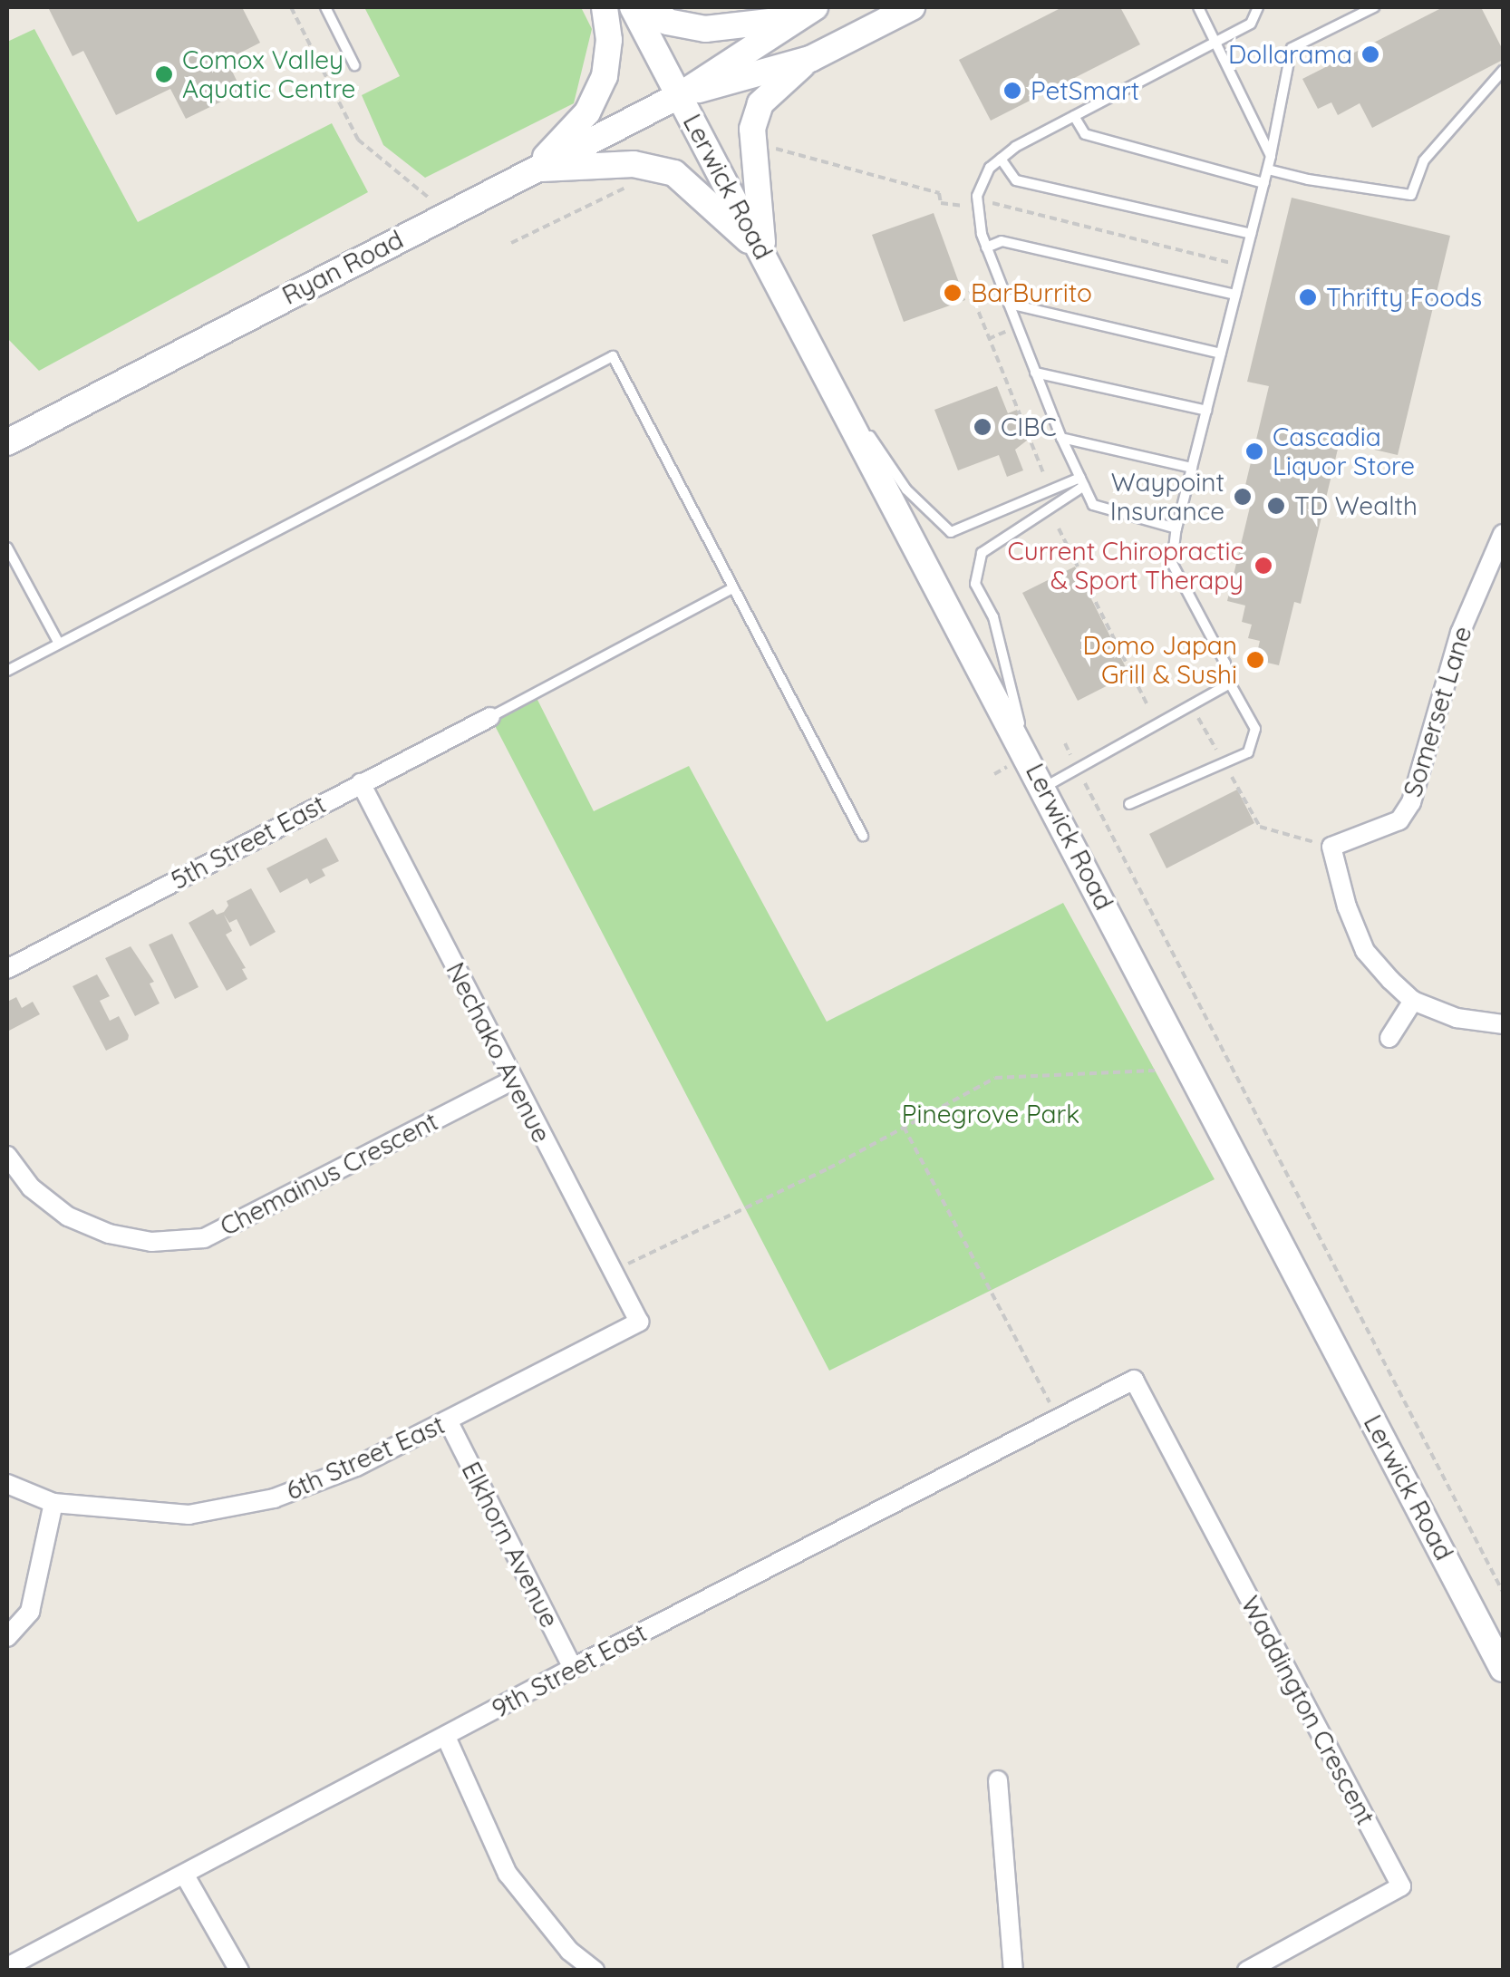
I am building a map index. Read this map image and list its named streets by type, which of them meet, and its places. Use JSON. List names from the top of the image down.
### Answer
{
  "streets": {
    "main road": ["Lerwick Road", "Ryan Road"],
    "street": [
      "Somerset Lane",
      "5th Street East",
      "Nechako Avenue",
      "Chemainus Crescent",
      "6th Street East",
      "Elkhorn Avenue",
      "9th Street East",
      "Waddington Crescent"
    ]
  },
  "crossings": [
    ["Lerwick Road", "Ryan Road"],
    ["5th Street East", "Nechako Avenue"],
    ["Nechako Avenue", "Chemainus Crescent"],
    ["Nechako Avenue", "6th Street East"],
    ["6th Street East", "Elkhorn Avenue"],
    ["Elkhorn Avenue", "9th Street East"],
    ["9th Street East", "Waddington Crescent"]
  ],
  "parks": ["Pinegrove Park"],
  "places": [
    "Dollarama",
    "Comox Valley Aquatic Centre",
    "PetSmart",
    "BarBurrito",
    "Thrifty Foods",
    "CIBC",
    "Cascadia Liquor Store",
    "Waypoint Insurance",
    "TD Wealth",
    "Current Chiropractic & Sport Therapy",
    "Domo Japan Grill & Sushi"
  ]
}
